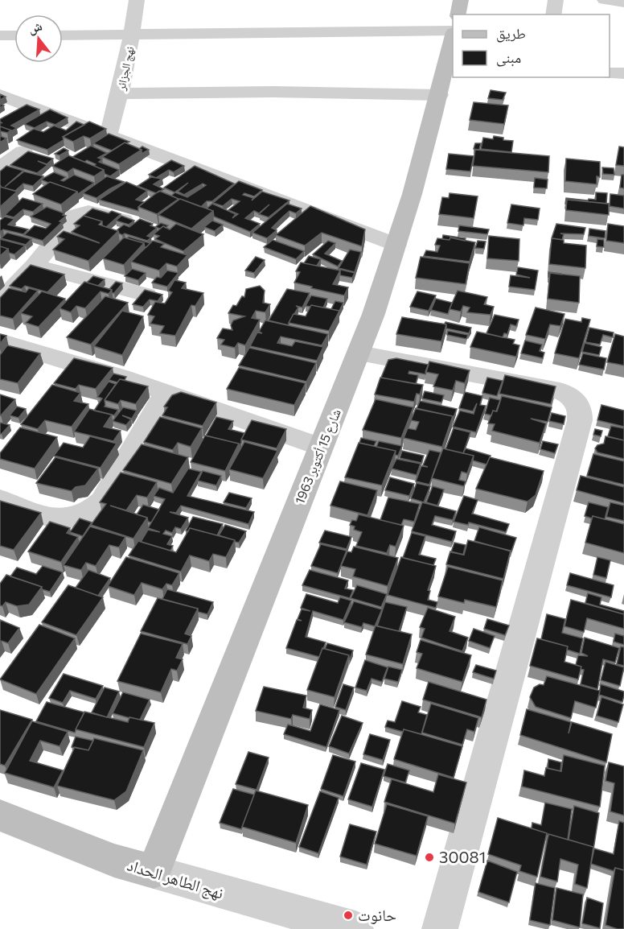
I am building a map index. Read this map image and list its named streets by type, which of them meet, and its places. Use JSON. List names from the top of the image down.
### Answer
{
  "streets": {
    "street": ["نهج الجزائر", "شارع 15 أكتوبر 1963", "نهج الطاهر الحداد"]
  },
  "crossings": [
    ["شارع 15 أكتوبر 1963", "نهج الطاهر الحداد"]
  ],
  "places": ["30081", "حانوت"],
  "legend": ["طريق", "مبنى"],
  "north": "top"
}
